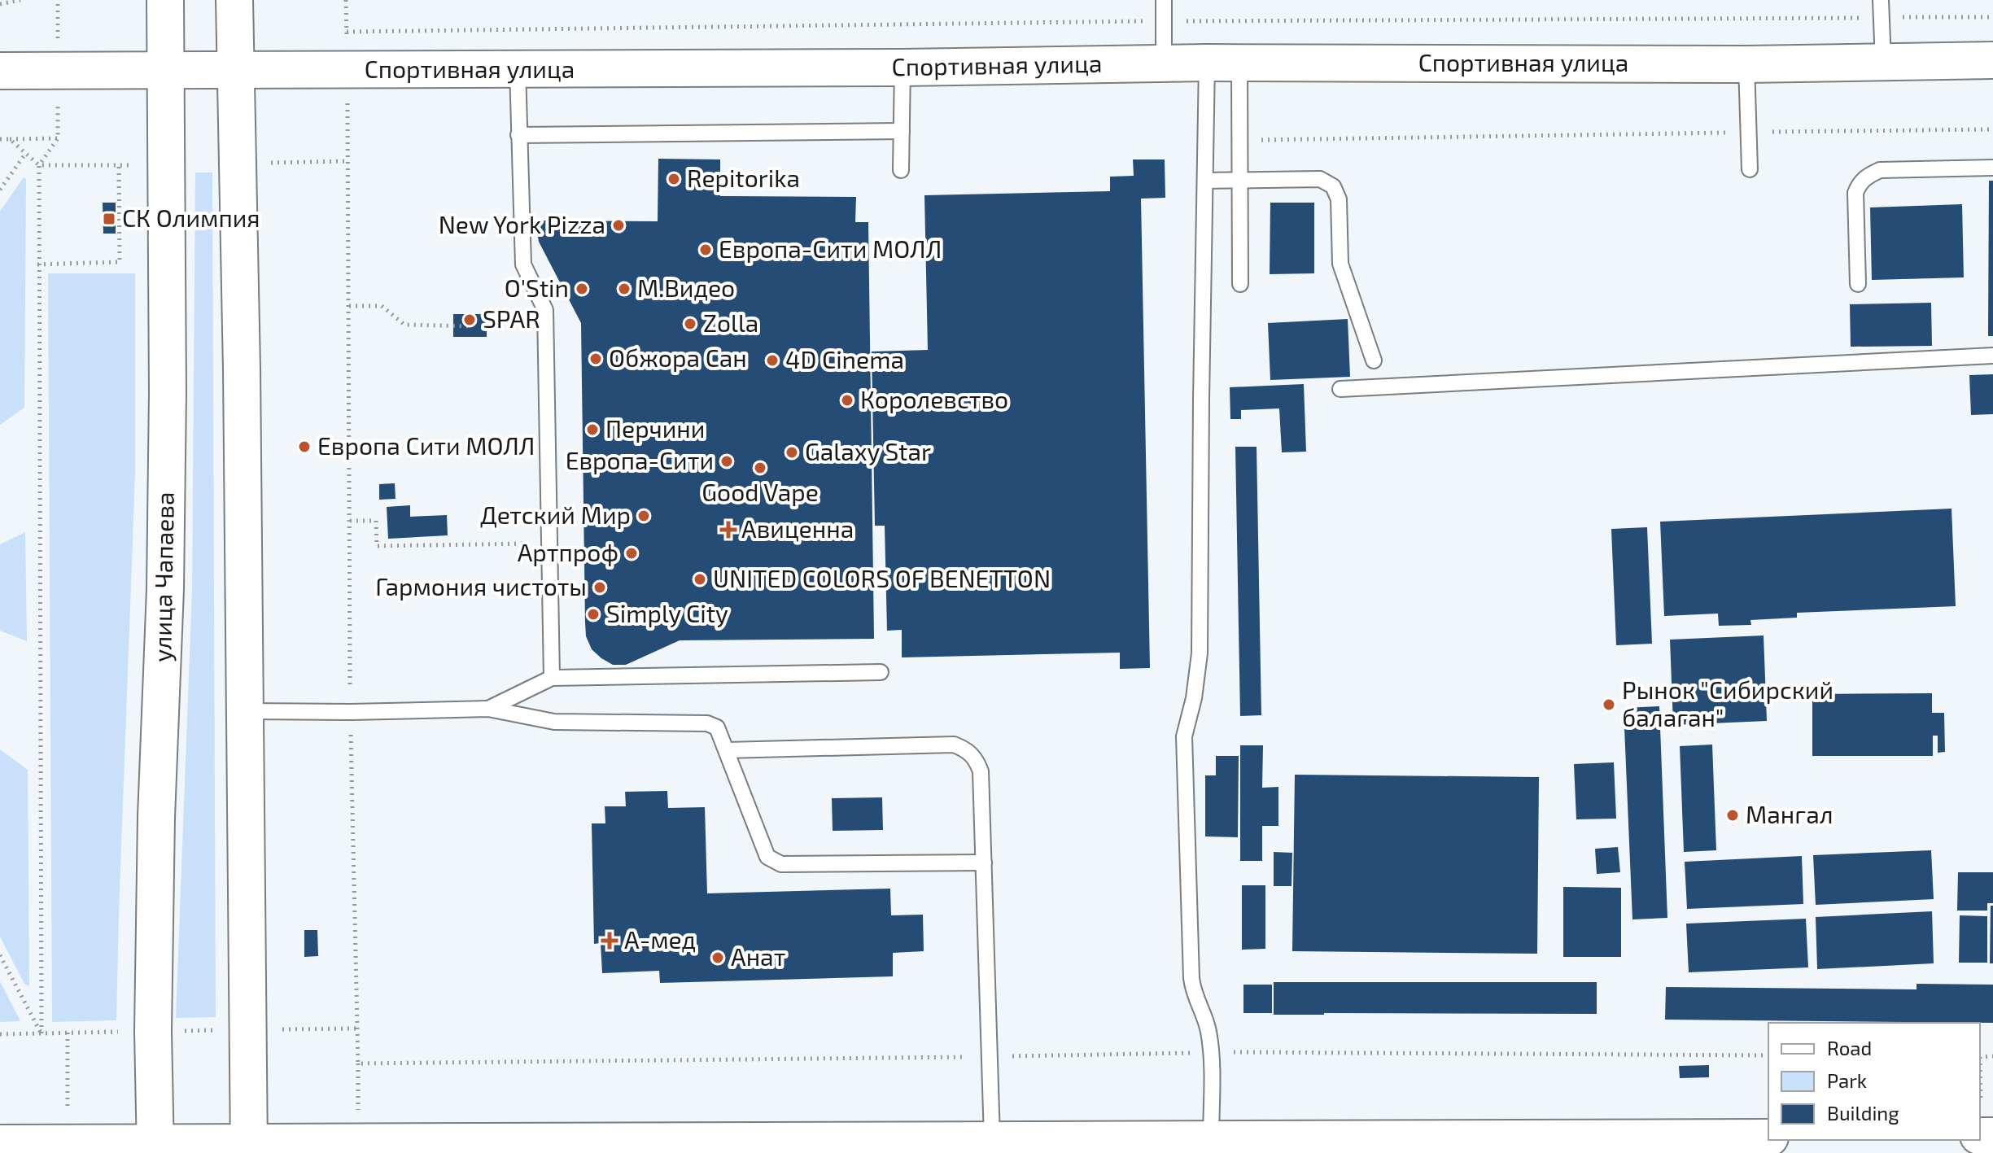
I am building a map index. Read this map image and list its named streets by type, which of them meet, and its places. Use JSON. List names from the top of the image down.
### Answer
{
  "streets": {
    "main road": ["Спортивная улица", "улица Чапаева"]
  },
  "crossings": [
    ["Спортивная улица", "улица Чапаева"]
  ],
  "places": {
    "other": [
      "Repitorika",
      "New York Pizza",
      "Европа-Сити МОЛЛ",
      "O'Stin",
      "М.Видео",
      "SPAR",
      "Zolla",
      "Обжора Сан",
      "4D Cinema",
      "Королевство",
      "Перчини",
      "Европа Сити МОЛЛ",
      "Galaxy Star",
      "Европа-Сити",
      "Good Vape",
      "Детский Мир",
      "Артпроф",
      "UNITED COLORS OF BENETTON",
      "Гармония чистоты",
      "Simply City",
      "Рынок \"Сибирский балаган\"",
      "Мангал",
      "Анат"
    ],
    "transit": ["СК Олимпия"],
    "health": ["Авиценна", "А-мед"]
  },
  "legend": ["Road", "Park", "Building"]
}
